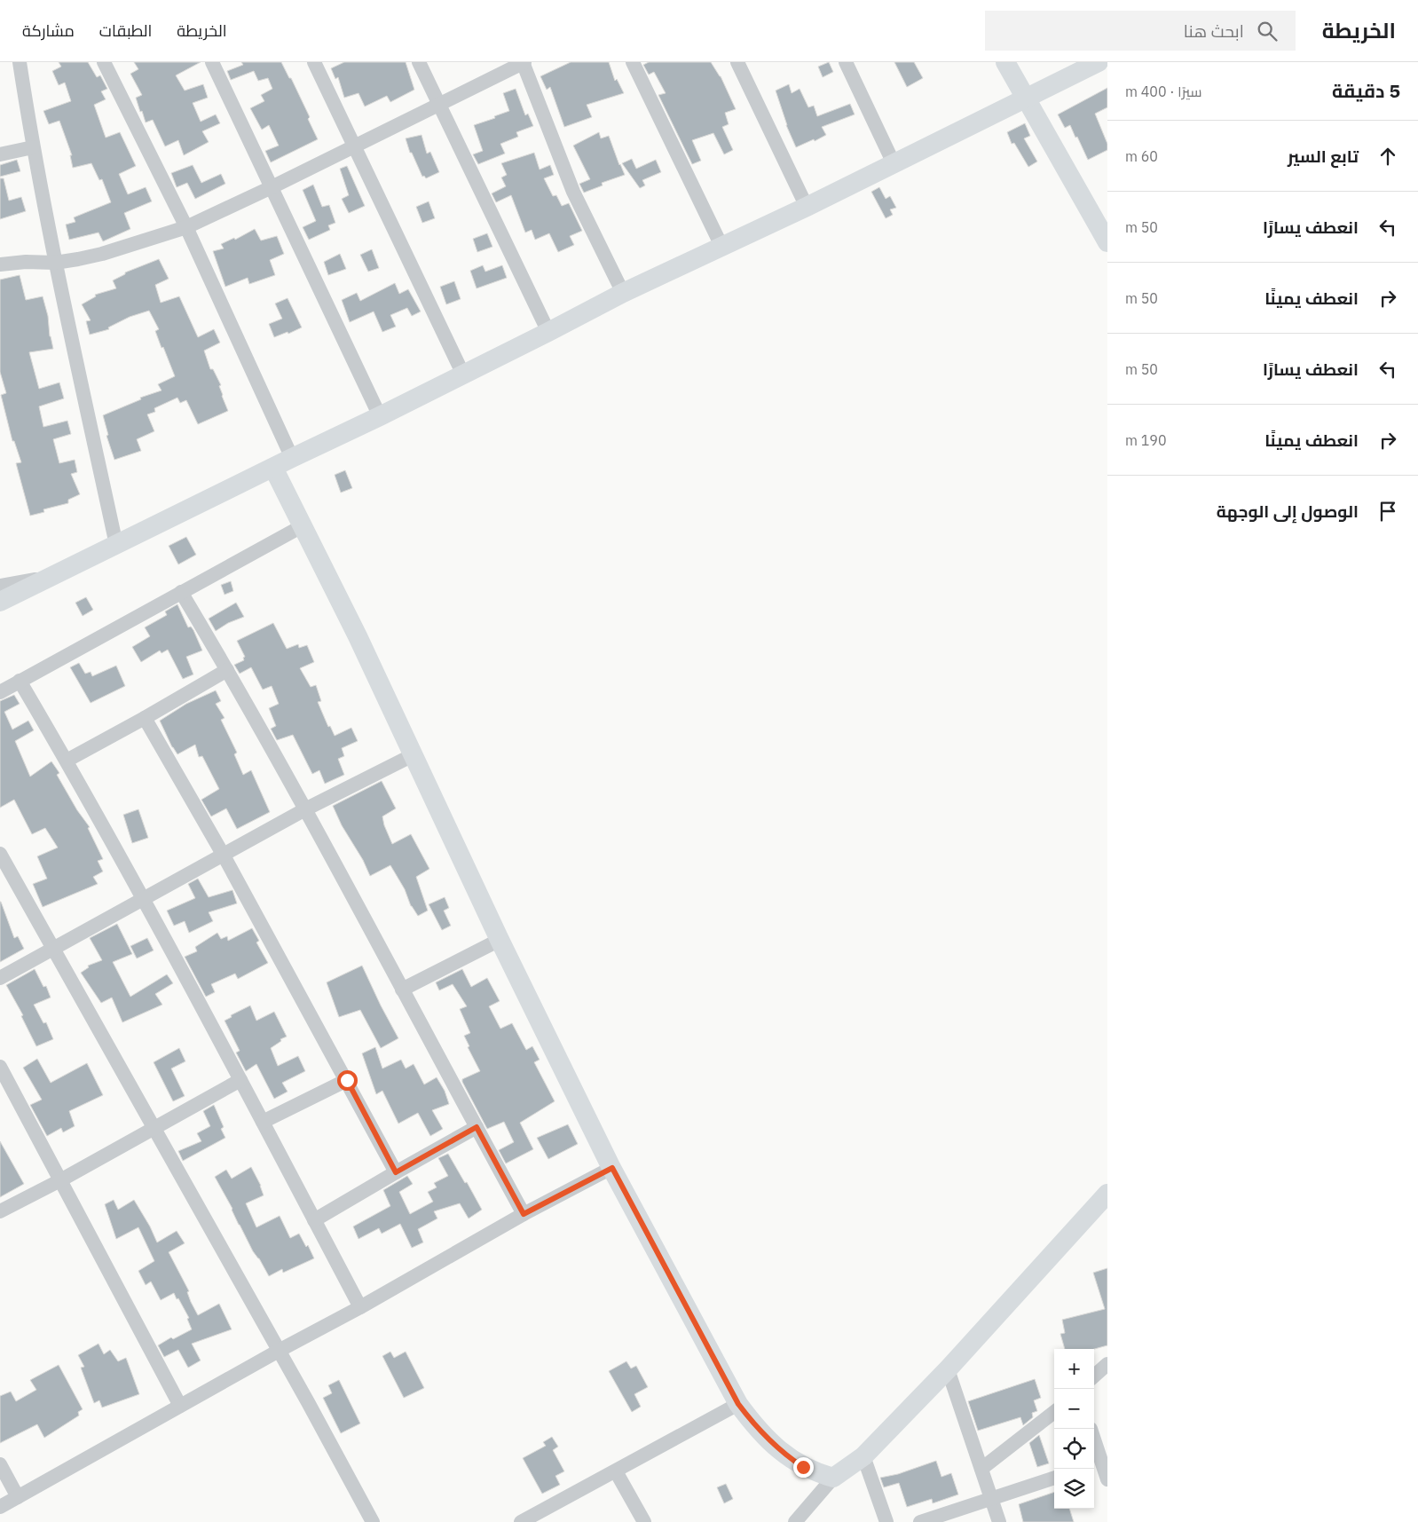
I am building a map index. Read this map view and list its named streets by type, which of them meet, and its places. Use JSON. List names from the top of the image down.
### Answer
{
  "page": {
    "header": "الخريطة",
    "search": "ابحث هنا",
    "nav": ["الخريطة", "الطبقات", "مشاركة"],
    "heading": ["5 دقيقة", "سيرًا · 400 m"],
    "list": [
      ["تابع السير", "60 m"],
      ["انعطف يسارًا", "50 m"],
      ["انعطف يمينًا", "50 m"],
      ["انعطف يسارًا", "50 m"],
      ["انعطف يمينًا", "190 m"],
      "الوصول إلى الوجهة"
    ],
    "map_buttons": ["+", "−"]
  }
}
